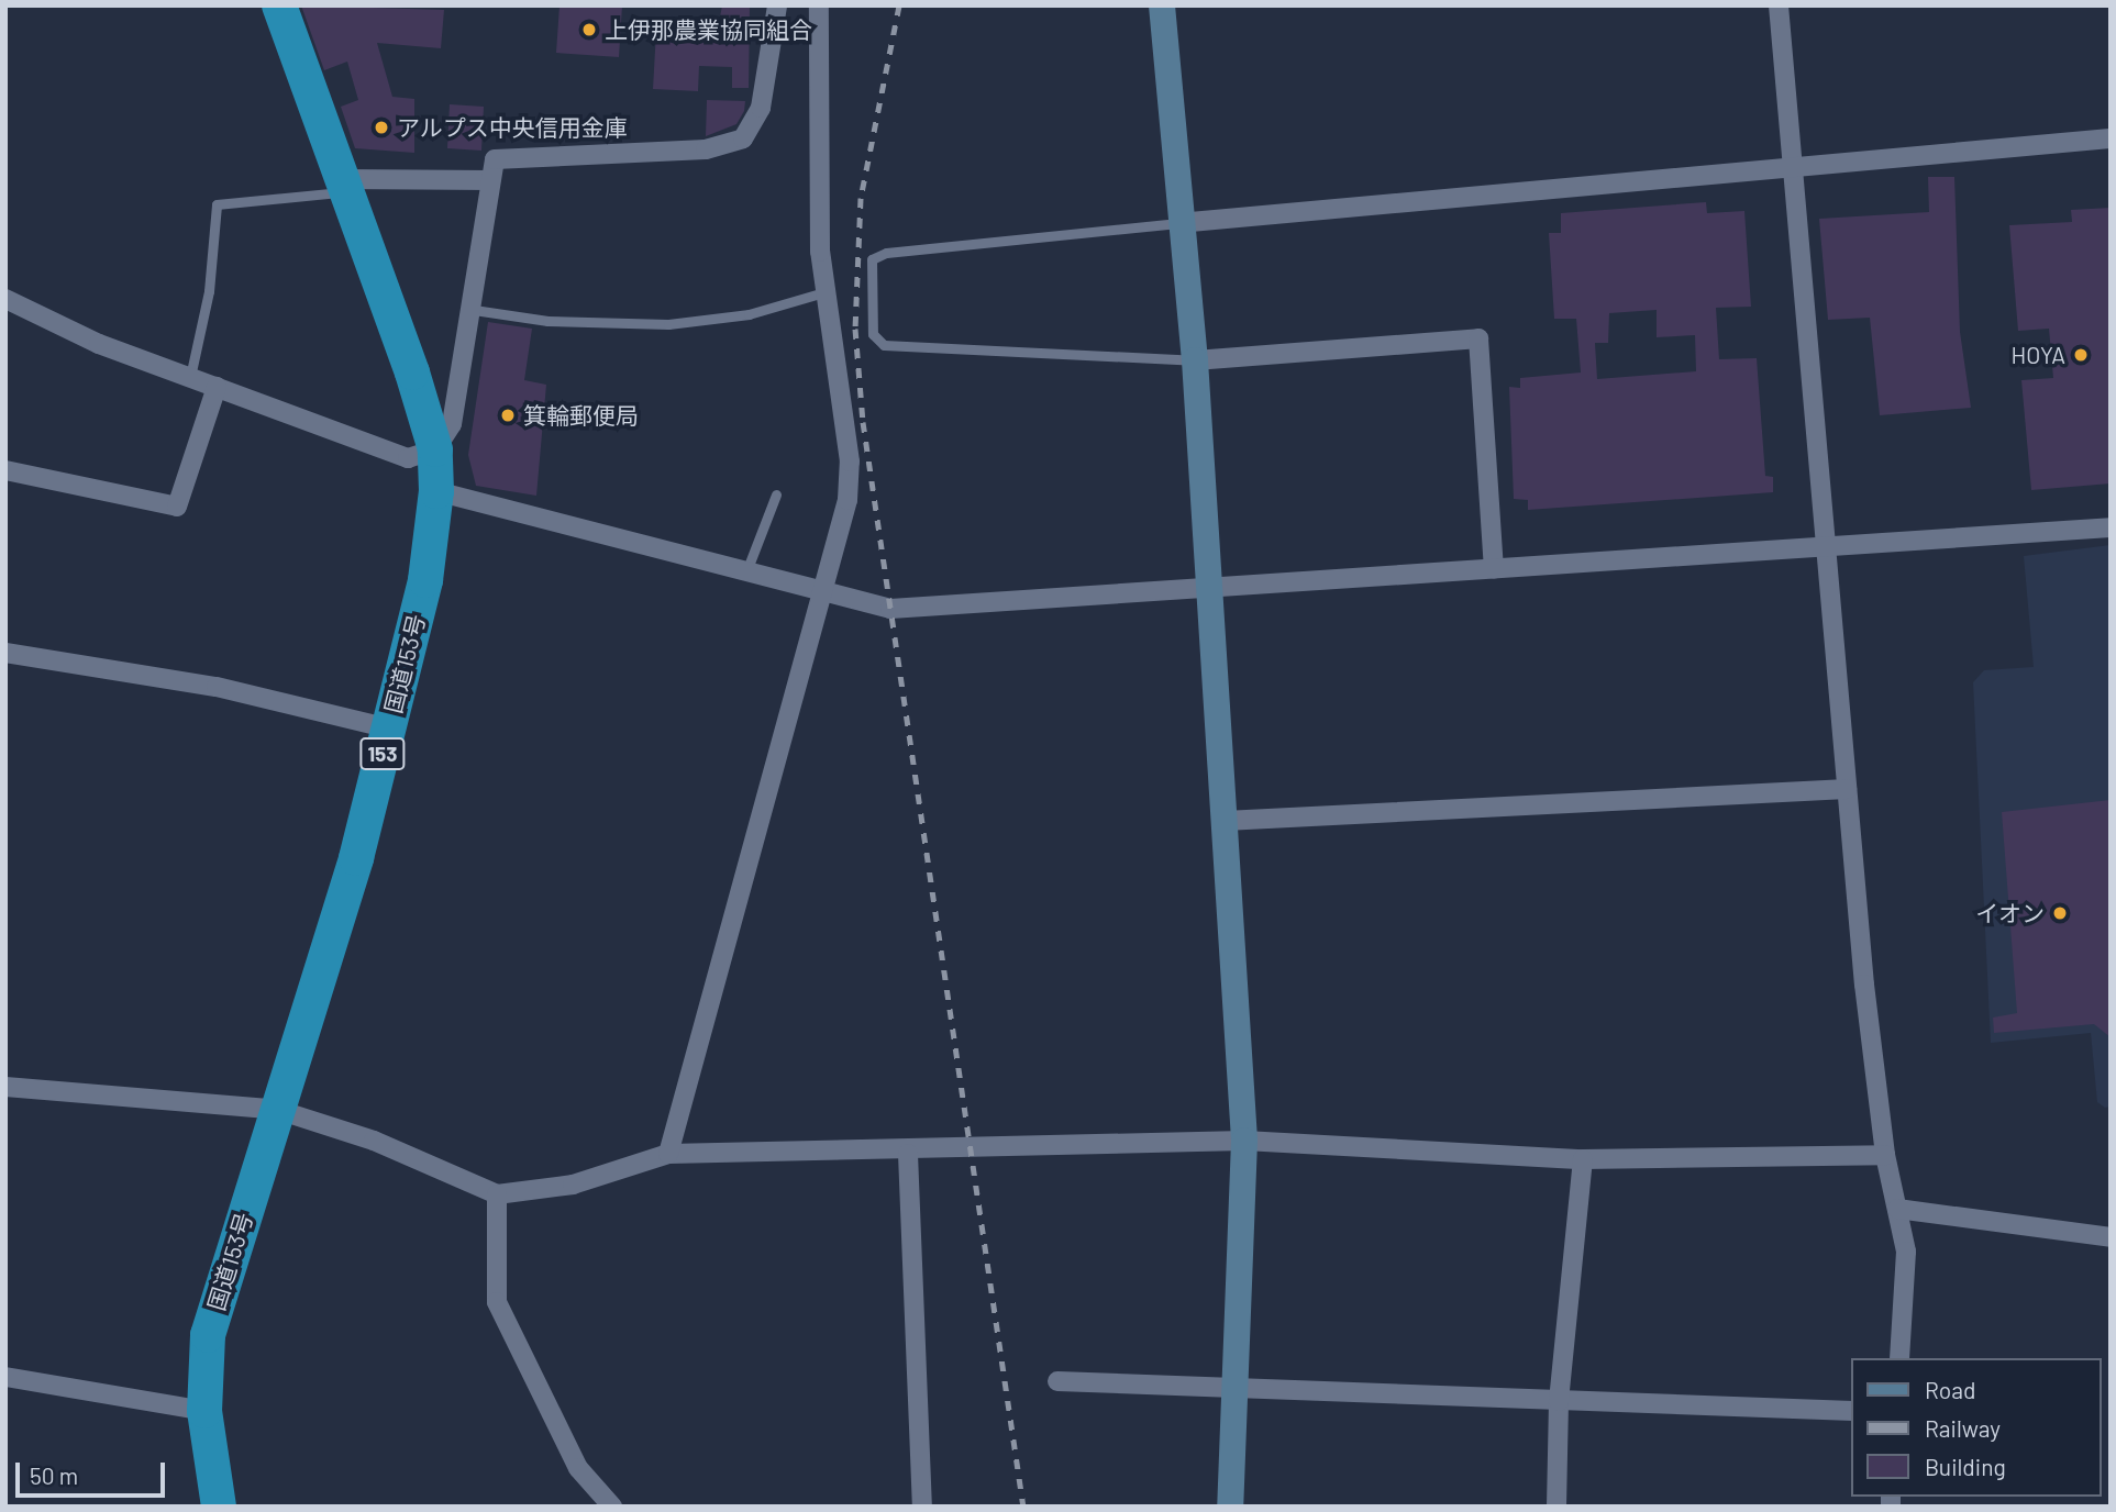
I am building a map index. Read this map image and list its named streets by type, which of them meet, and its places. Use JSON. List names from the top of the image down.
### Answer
{
  "streets": {
    "highway": ["国道153号", "153"]
  },
  "places": [
    "上伊那農業協同組合",
    "アルプス中央信用金庫",
    "HOYA",
    "箕輪郵便局",
    "イオン"
  ],
  "legend": ["Road", "Railway", "Building"],
  "scale_bar": "50 m"
}
